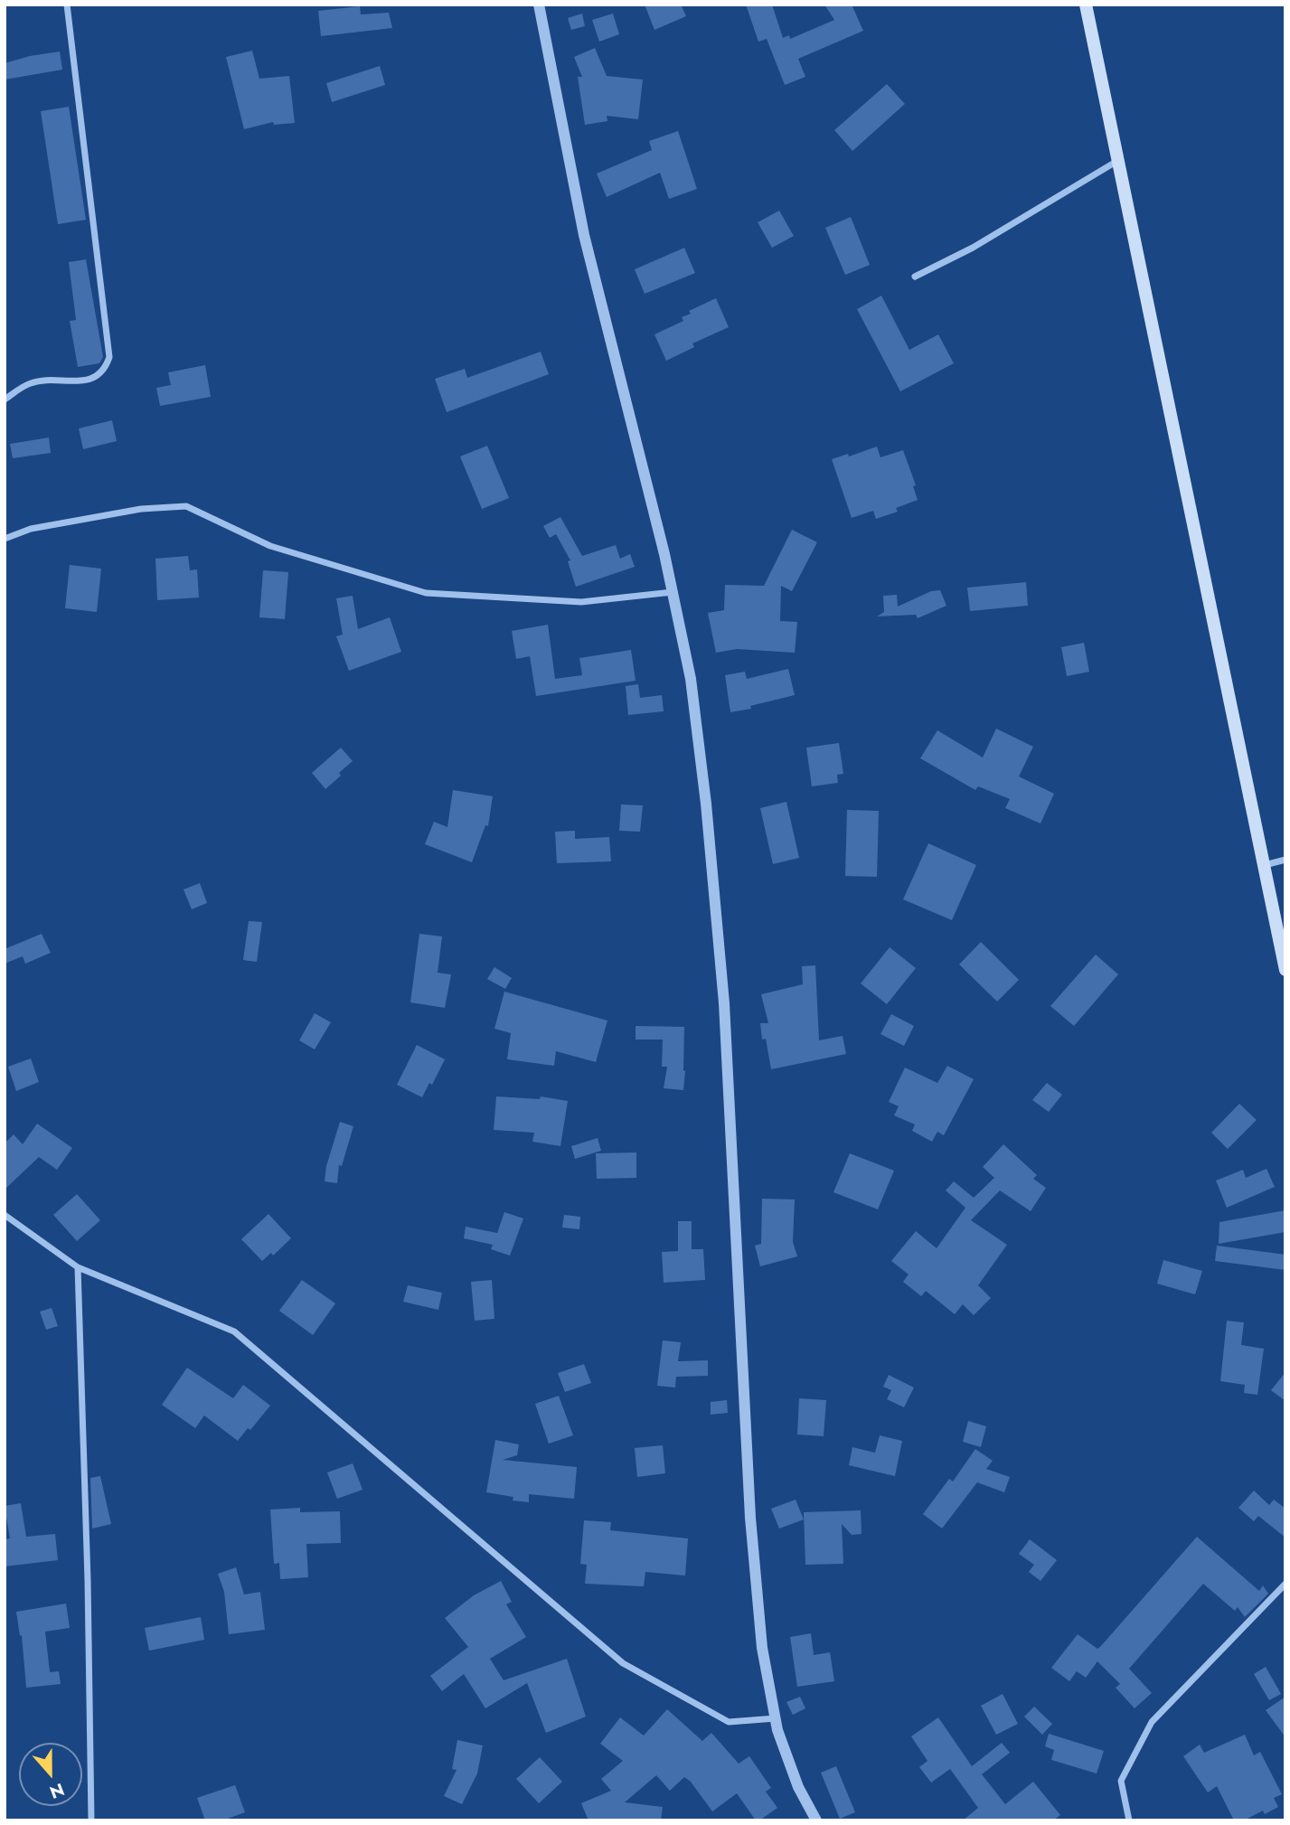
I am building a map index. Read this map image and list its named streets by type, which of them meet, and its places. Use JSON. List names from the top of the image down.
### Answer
{
  "north": "bottom"
}
